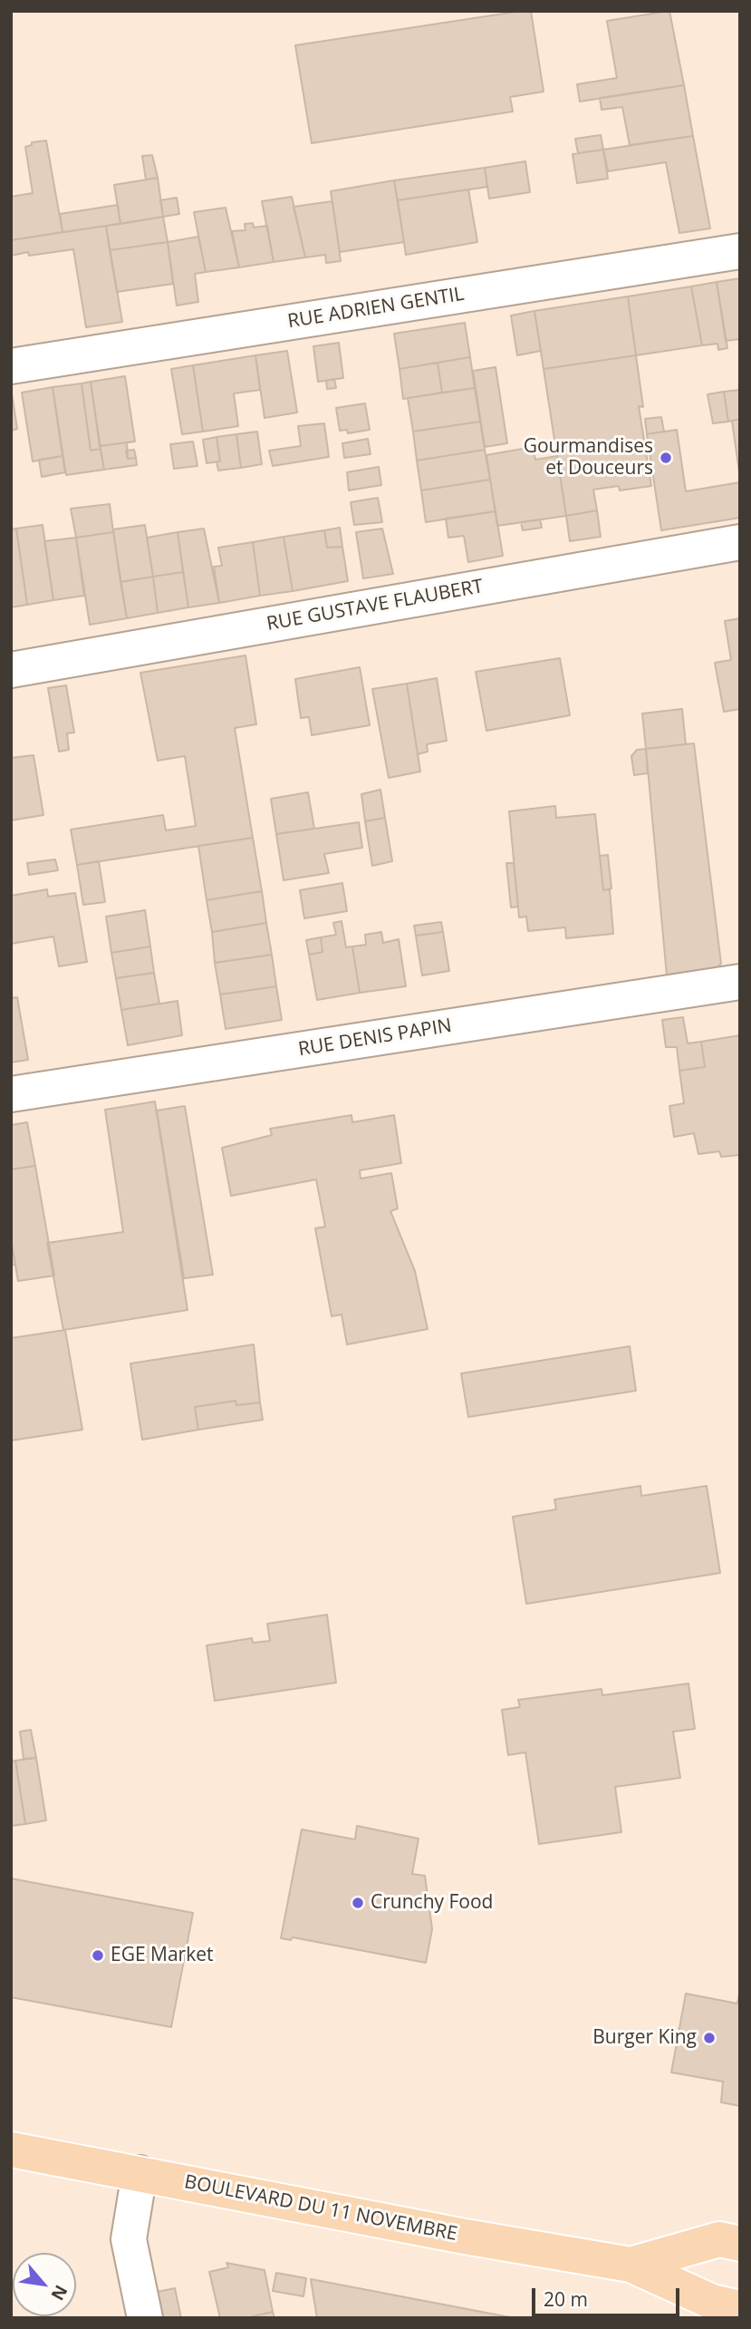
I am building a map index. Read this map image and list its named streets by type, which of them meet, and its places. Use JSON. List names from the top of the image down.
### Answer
{
  "streets": {
    "main road": ["BOULEVARD DU 11 NOVEMBRE"],
    "street": ["RUE ADRIEN GENTIL", "RUE GUSTAVE FLAUBERT", "RUE DENIS PAPIN"]
  },
  "places": [
    "Gourmandises et Douceurs",
    "Crunchy Food",
    "EGE Market",
    "Burger King"
  ],
  "scale_bar": "20 m",
  "north": "bottom right"
}
